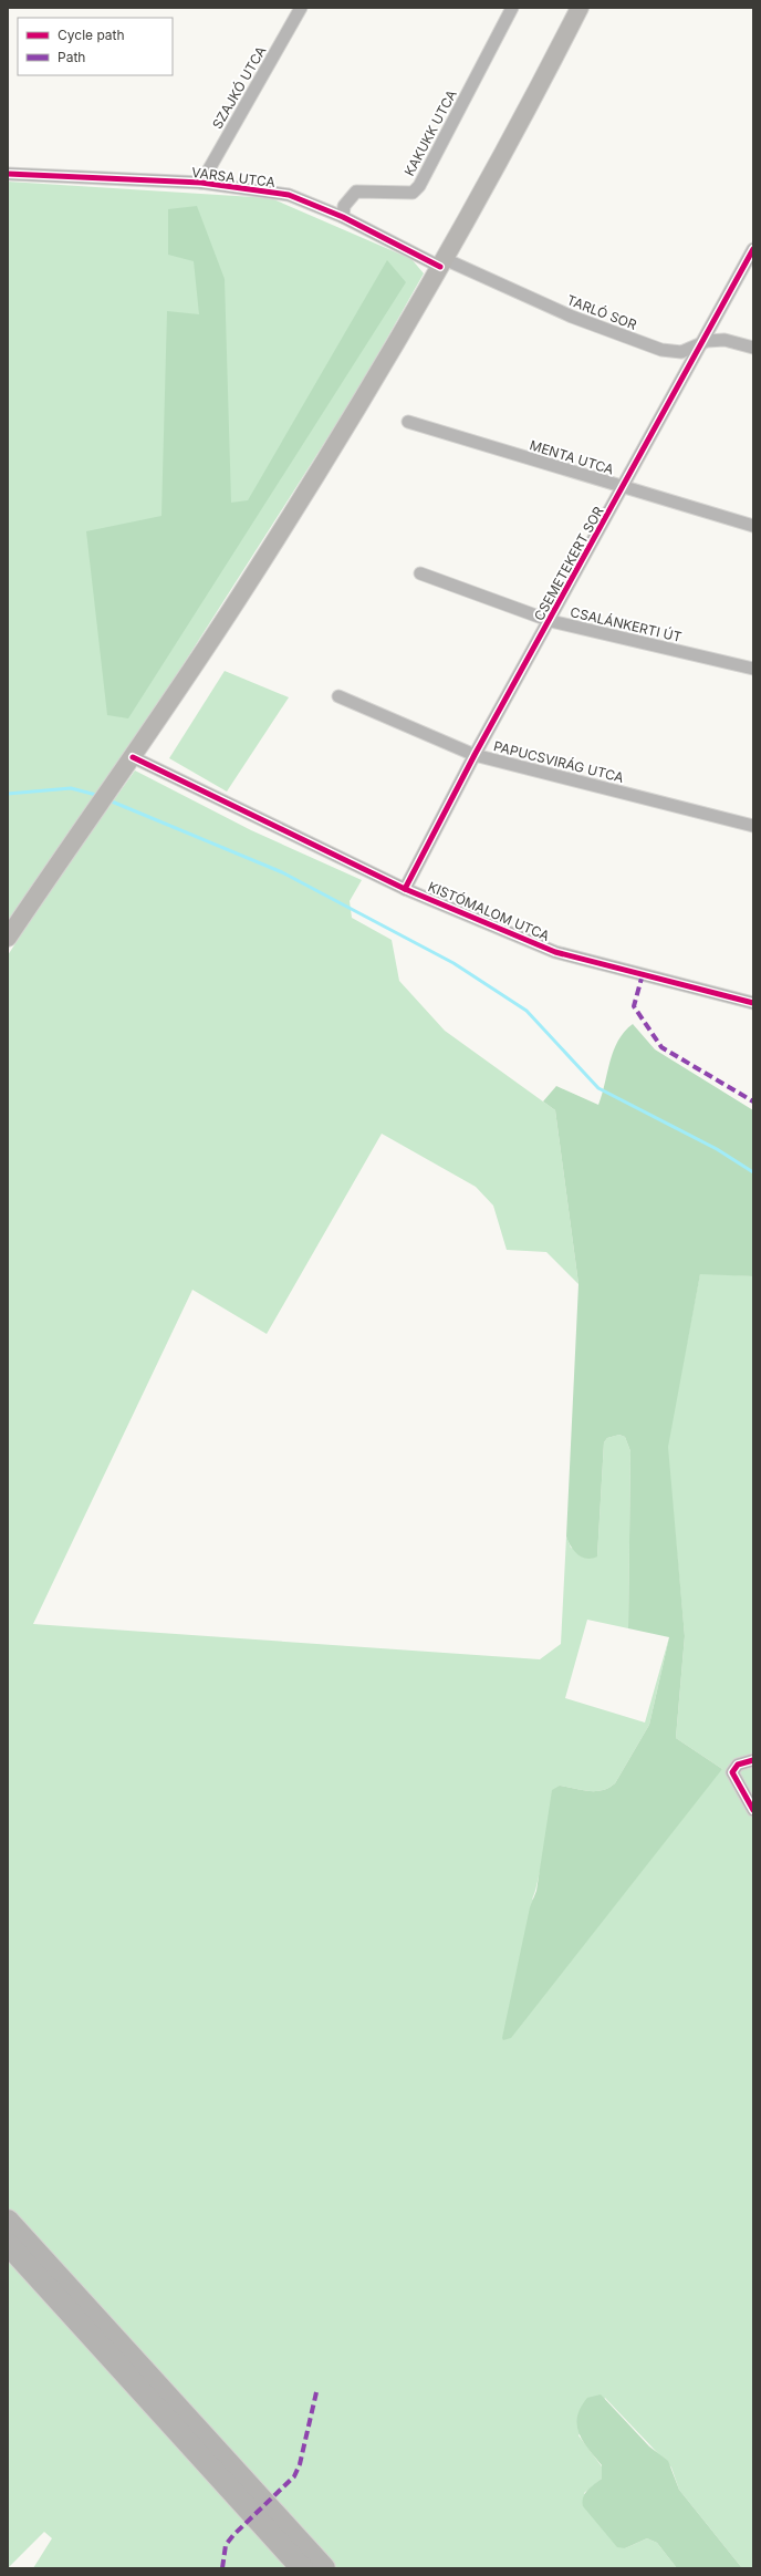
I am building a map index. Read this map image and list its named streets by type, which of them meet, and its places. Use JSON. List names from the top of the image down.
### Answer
{
  "streets": {
    "street": [
      "SZAJKÓ UTCA",
      "KAKUKK UTCA",
      "VARSA UTCA",
      "TARLÓ SOR",
      "MENTA UTCA",
      "CSEMETEKERT SOR",
      "CSALÁNKERTI ÚT",
      "PAPUCSVIRÁG UTCA",
      "KISTÓMALOM UTCA"
    ]
  },
  "crossings": [
    ["SZAJKÓ UTCA", "VARSA UTCA"],
    ["KAKUKK UTCA", "VARSA UTCA"],
    ["VARSA UTCA", "TARLÓ SOR"],
    ["TARLÓ SOR", "CSEMETEKERT SOR"],
    ["MENTA UTCA", "CSEMETEKERT SOR"],
    ["CSEMETEKERT SOR", "CSALÁNKERTI ÚT"],
    ["CSEMETEKERT SOR", "PAPUCSVIRÁG UTCA"],
    ["CSEMETEKERT SOR", "KISTÓMALOM UTCA"]
  ],
  "legend": ["Cycle path", "Path"]
}
